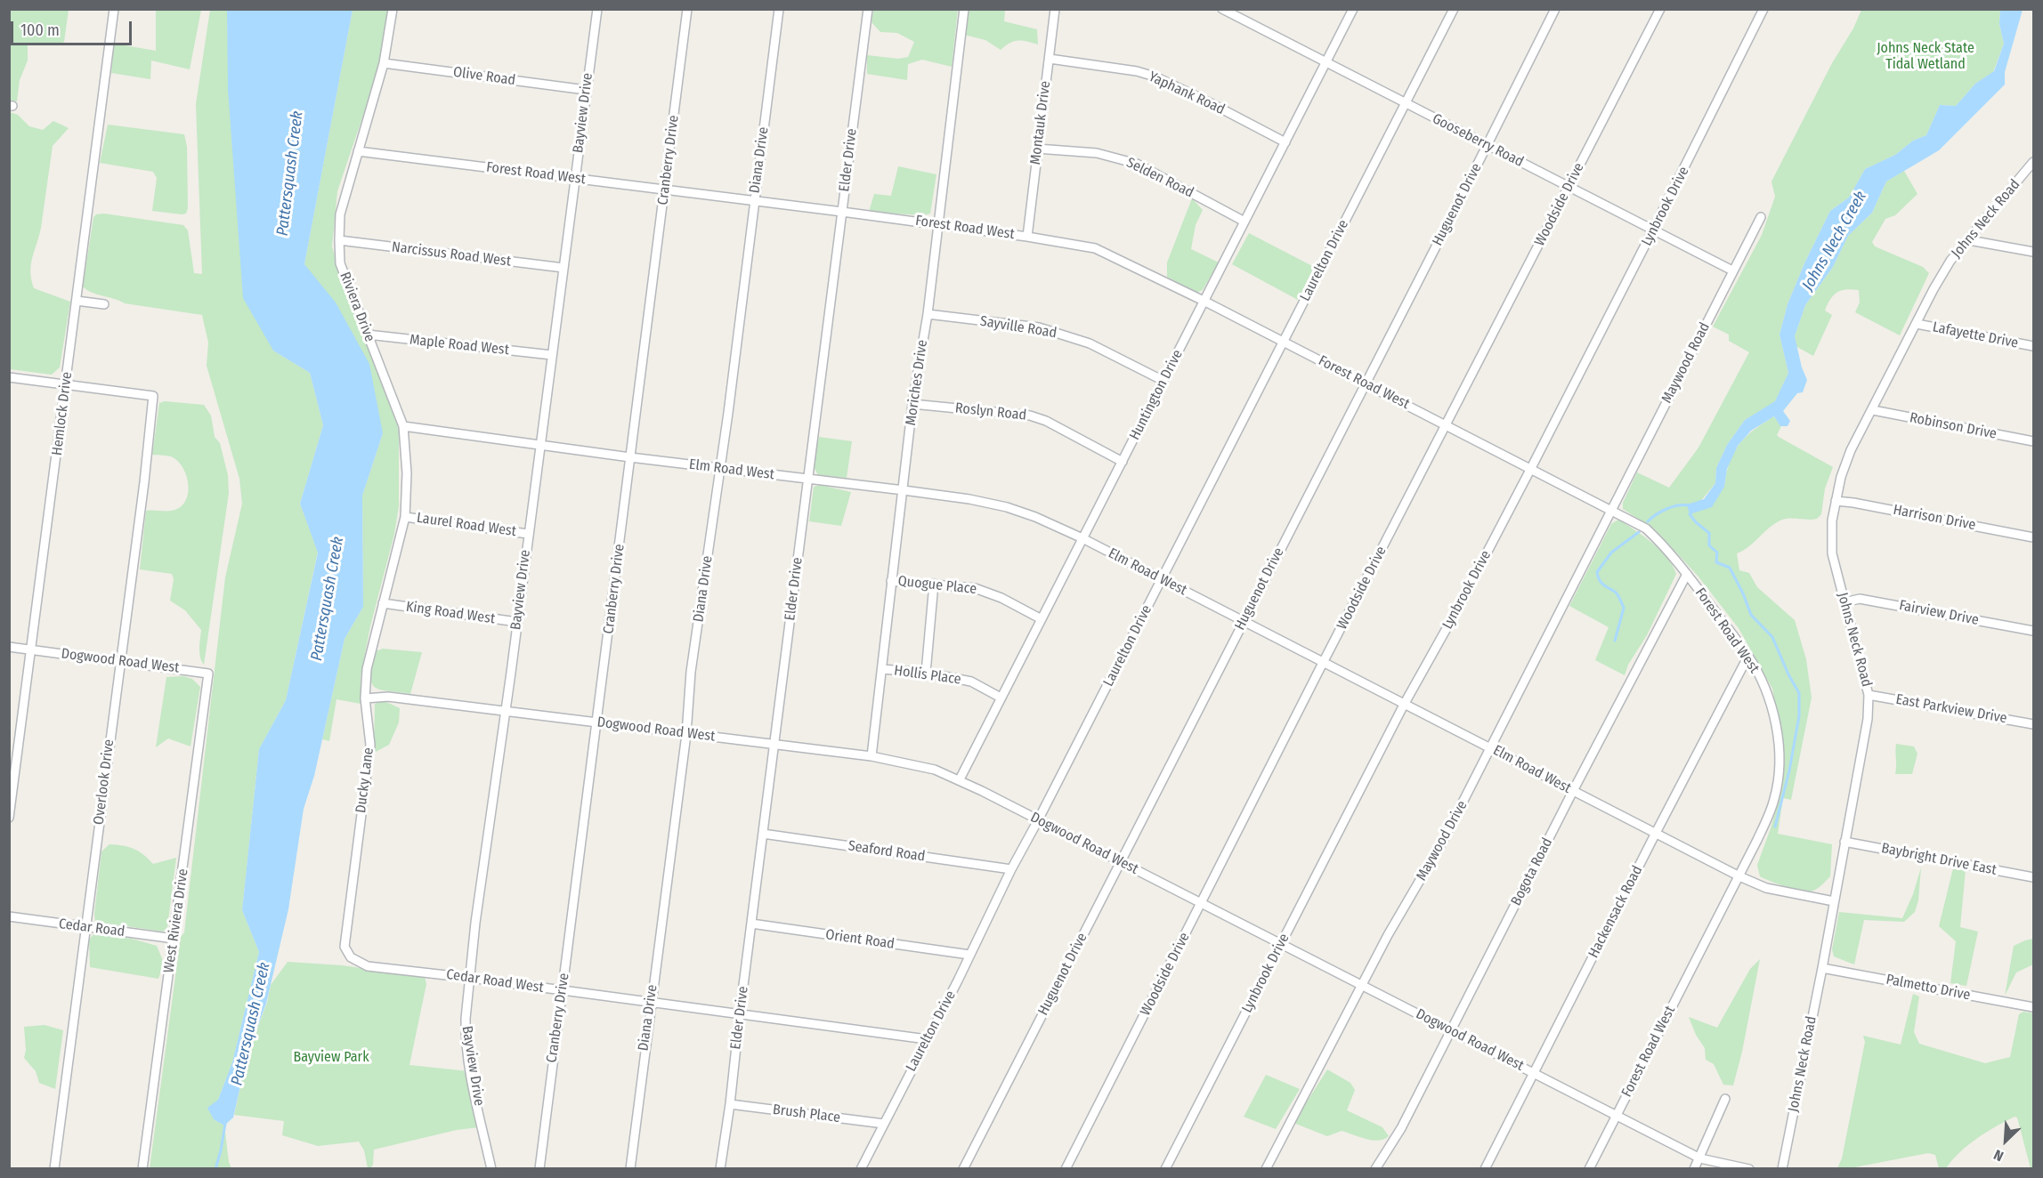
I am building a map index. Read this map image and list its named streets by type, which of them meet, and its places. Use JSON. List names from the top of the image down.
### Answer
{
  "streets": {
    "street": [
      "Olive Road",
      "Yaphank Road",
      "Bayview Drive",
      "Montauk Drive",
      "Gooseberry Road",
      "Cranberry Drive",
      "Diana Drive",
      "Elder Drive",
      "Forest Road West",
      "Selden Road",
      "Huguenot Drive",
      "Woodside Drive",
      "Lynbrook Drive",
      "Johns Neck Road",
      "Narcissus Road West",
      "Laurelton Drive",
      "Riviera Drive",
      "Sayville Road",
      "Lafayette Drive",
      "Maple Road West",
      "Maywood Road",
      "Moriches Drive",
      "Huntington Drive",
      "Roslyn Road",
      "Hemlock Drive",
      "Robinson Drive",
      "Elm Road West",
      "Harrison Drive",
      "Laurel Road West",
      "Quogue Place",
      "King Road West",
      "Fairview Drive",
      "Dogwood Road West",
      "Hollis Place",
      "East Parkview Drive",
      "Ducky Lane",
      "Overlook Drive",
      "Maywood Drive",
      "Seaford Road",
      "Baybright Drive East",
      "Bogota Road",
      "Hackensack Road",
      "West Riviera Drive",
      "Cedar Road",
      "Orient Road",
      "Cedar Road West",
      "Palmetto Drive",
      "Brush Place"
    ]
  },
  "crossings": [
    ["Olive Road", "Bayview Drive"],
    ["Olive Road", "Riviera Drive"],
    ["Yaphank Road", "Montauk Drive"],
    ["Yaphank Road", "Huntington Drive"],
    ["Bayview Drive", "Forest Road West"],
    ["Bayview Drive", "Narcissus Road West"],
    ["Bayview Drive", "Maple Road West"],
    ["Bayview Drive", "Elm Road West"],
    ["Bayview Drive", "Laurel Road West"],
    ["Bayview Drive", "King Road West"],
    ["Bayview Drive", "Dogwood Road West"],
    ["Bayview Drive", "Cedar Road West"],
    ["Montauk Drive", "Forest Road West"],
    ["Montauk Drive", "Selden Road"],
    ["Gooseberry Road", "Huguenot Drive"],
    ["Gooseberry Road", "Woodside Drive"],
    ["Gooseberry Road", "Lynbrook Drive"],
    ["Gooseberry Road", "Laurelton Drive"],
    ["Gooseberry Road", "Maywood Road"],
    ["Gooseberry Road", "Huntington Drive"],
    ["Cranberry Drive", "Forest Road West"],
    ["Cranberry Drive", "Elm Road West"],
    ["Cranberry Drive", "Dogwood Road West"],
    ["Cranberry Drive", "Cedar Road West"],
    ["Diana Drive", "Forest Road West"],
    ["Diana Drive", "Elm Road West"],
    ["Diana Drive", "Dogwood Road West"],
    ["Diana Drive", "Cedar Road West"],
    ["Elder Drive", "Forest Road West"],
    ["Elder Drive", "Elm Road West"],
    ["Elder Drive", "Dogwood Road West"],
    ["Elder Drive", "Seaford Road"],
    ["Elder Drive", "Orient Road"],
    ["Elder Drive", "Cedar Road West"],
    ["Elder Drive", "Brush Place"],
    ["Forest Road West", "Huguenot Drive"],
    ["Forest Road West", "Woodside Drive"],
    ["Forest Road West", "Lynbrook Drive"],
    ["Forest Road West", "Laurelton Drive"],
    ["Forest Road West", "Riviera Drive"],
    ["Forest Road West", "Maywood Road"],
    ["Forest Road West", "Moriches Drive"],
    ["Forest Road West", "Huntington Drive"],
    ["Forest Road West", "Elm Road West"],
    ["Forest Road West", "Dogwood Road West"],
    ["Forest Road West", "Maywood Drive"],
    ["Forest Road West", "Bogota Road"],
    ["Forest Road West", "Hackensack Road"],
    ["Selden Road", "Huntington Drive"],
    ["Huguenot Drive", "Elm Road West"],
    ["Huguenot Drive", "Dogwood Road West"],
    ["Woodside Drive", "Elm Road West"],
    ["Woodside Drive", "Dogwood Road West"],
    ["Lynbrook Drive", "Elm Road West"],
    ["Lynbrook Drive", "Dogwood Road West"],
    ["Johns Neck Road", "Lafayette Drive"],
    ["Johns Neck Road", "Robinson Drive"],
    ["Johns Neck Road", "Elm Road West"],
    ["Johns Neck Road", "Harrison Drive"],
    ["Johns Neck Road", "Fairview Drive"],
    ["Johns Neck Road", "East Parkview Drive"],
    ["Johns Neck Road", "Baybright Drive East"],
    ["Johns Neck Road", "Palmetto Drive"],
    ["Narcissus Road West", "Riviera Drive"],
    ["Laurelton Drive", "Elm Road West"],
    ["Laurelton Drive", "Dogwood Road West"],
    ["Laurelton Drive", "Seaford Road"],
    ["Laurelton Drive", "Orient Road"],
    ["Laurelton Drive", "Cedar Road West"],
    ["Laurelton Drive", "Brush Place"],
    ["Riviera Drive", "Maple Road West"],
    ["Riviera Drive", "Elm Road West"],
    ["Riviera Drive", "Laurel Road West"],
    ["Riviera Drive", "King Road West"],
    ["Riviera Drive", "Ducky Lane"],
    ["Sayville Road", "Moriches Drive"],
    ["Sayville Road", "Huntington Drive"],
    ["Maywood Road", "Maywood Drive"],
    ["Moriches Drive", "Roslyn Road"],
    ["Moriches Drive", "Elm Road West"],
    ["Moriches Drive", "Quogue Place"],
    ["Moriches Drive", "Dogwood Road West"],
    ["Moriches Drive", "Hollis Place"],
    ["Huntington Drive", "Roslyn Road"],
    ["Huntington Drive", "Elm Road West"],
    ["Huntington Drive", "Quogue Place"],
    ["Huntington Drive", "Dogwood Road West"],
    ["Huntington Drive", "Hollis Place"],
    ["Hemlock Drive", "Dogwood Road West"],
    ["Hemlock Drive", "Overlook Drive"],
    ["Elm Road West", "Maywood Drive"],
    ["Elm Road West", "Bogota Road"],
    ["Elm Road West", "Hackensack Road"],
    ["King Road West", "Ducky Lane"],
    ["Dogwood Road West", "Ducky Lane"],
    ["Dogwood Road West", "Overlook Drive"],
    ["Dogwood Road West", "Maywood Drive"],
    ["Dogwood Road West", "Bogota Road"],
    ["Dogwood Road West", "Hackensack Road"],
    ["Dogwood Road West", "West Riviera Drive"],
    ["Ducky Lane", "Cedar Road West"],
    ["Overlook Drive", "Cedar Road"],
    ["West Riviera Drive", "Cedar Road"]
  ],
  "water": ["Pattersquash Creek", "Johns Neck Creek"],
  "parks": ["Johns Neck State Tidal Wetland", "Bayview Park"],
  "scale_bar": "100 m",
  "north": "bottom left"
}
